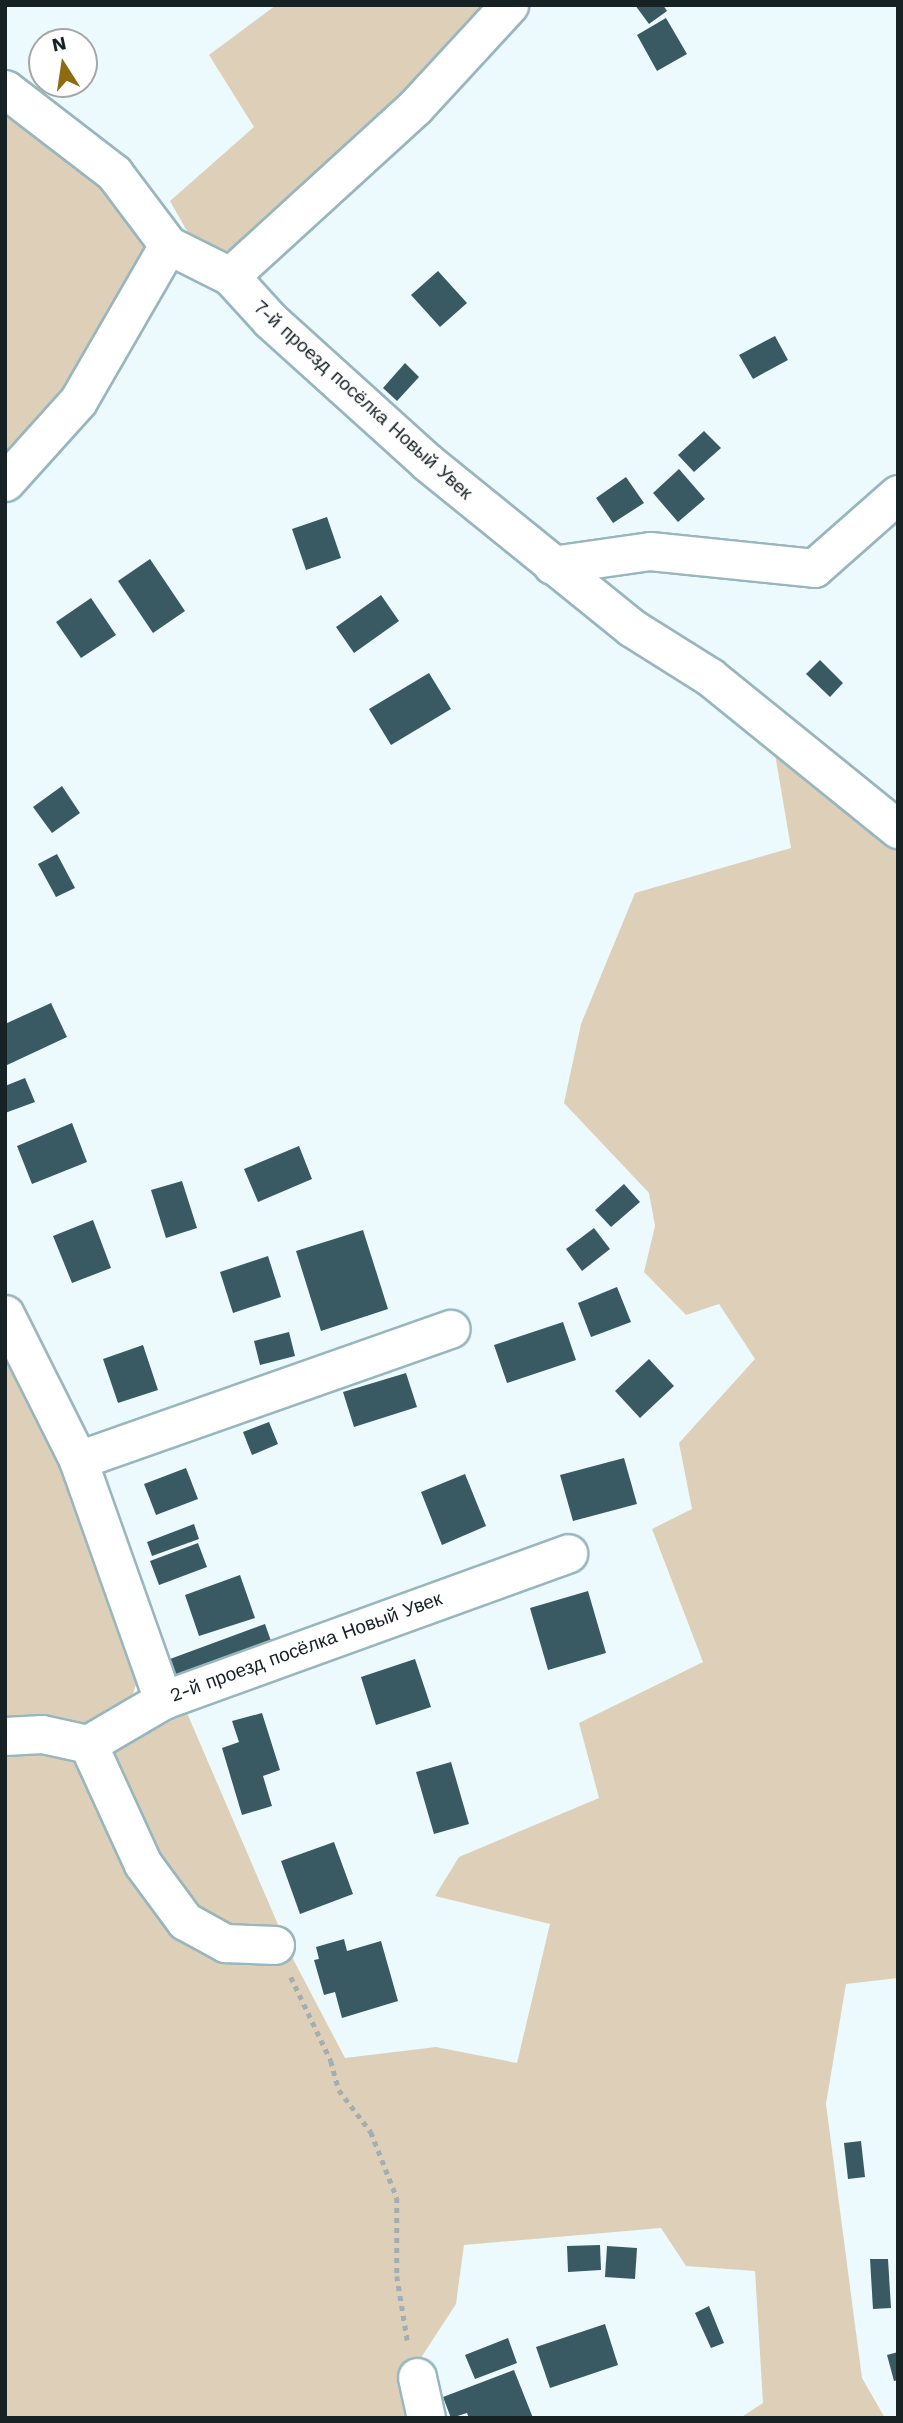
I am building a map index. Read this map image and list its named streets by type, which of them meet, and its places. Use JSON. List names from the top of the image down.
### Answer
{
  "streets": {
    "street": ["7-й проезд посёлка Новый Увек", "2-й проезд посёлка Новый Увек"]
  },
  "north": "top"
}
